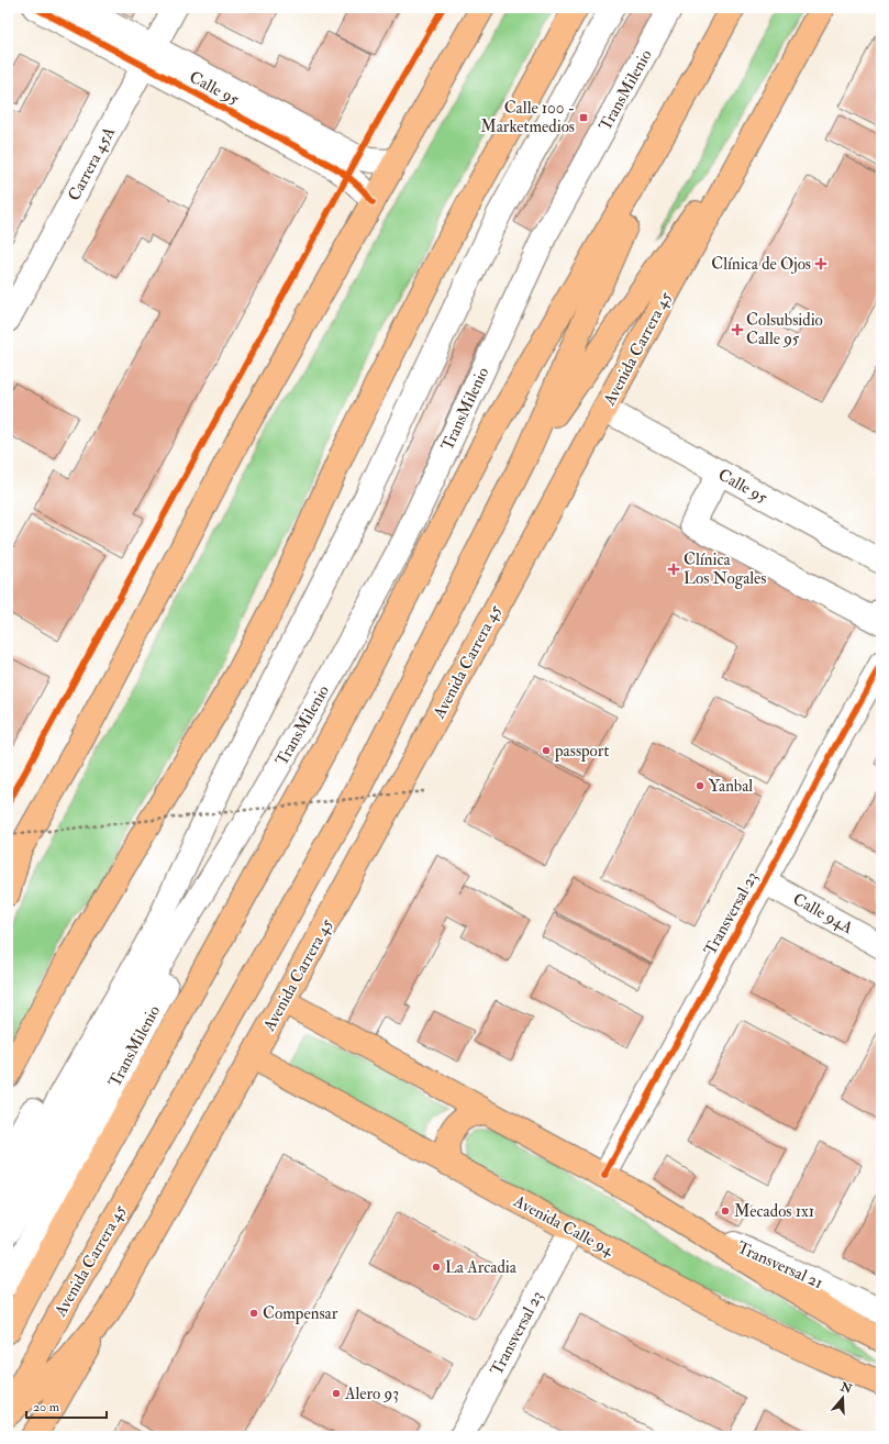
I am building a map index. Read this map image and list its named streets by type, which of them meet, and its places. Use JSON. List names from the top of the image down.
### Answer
{
  "streets": {
    "main road": ["Avenida Carrera 45", "Avenida Calle 94"],
    "street": [
      "Calle 95",
      "TransMilenio",
      "Carrera 45A",
      "Transversal 23",
      "Calle 94A",
      "Transversal 21"
    ]
  },
  "crossings": [
    ["Calle 95", "Carrera 45A"],
    ["Calle 95", "Avenida Carrera 45"],
    ["Avenida Carrera 45", "Avenida Calle 94"],
    ["Transversal 23", "Calle 94A"],
    ["Transversal 23", "Avenida Calle 94"]
  ],
  "places": {
    "transit": ["Calle 100 - Marketmedios"],
    "health": ["Clínica de Ojos", "Colsubsidio Calle 95", "Clínica Los Nogales"],
    "other": [
      "passport",
      "Yanbal",
      "Mecados 1x1",
      "La Arcadia",
      "Compensar",
      "Alero 93"
    ]
  },
  "scale_bar": "20 m",
  "north": "top"
}
